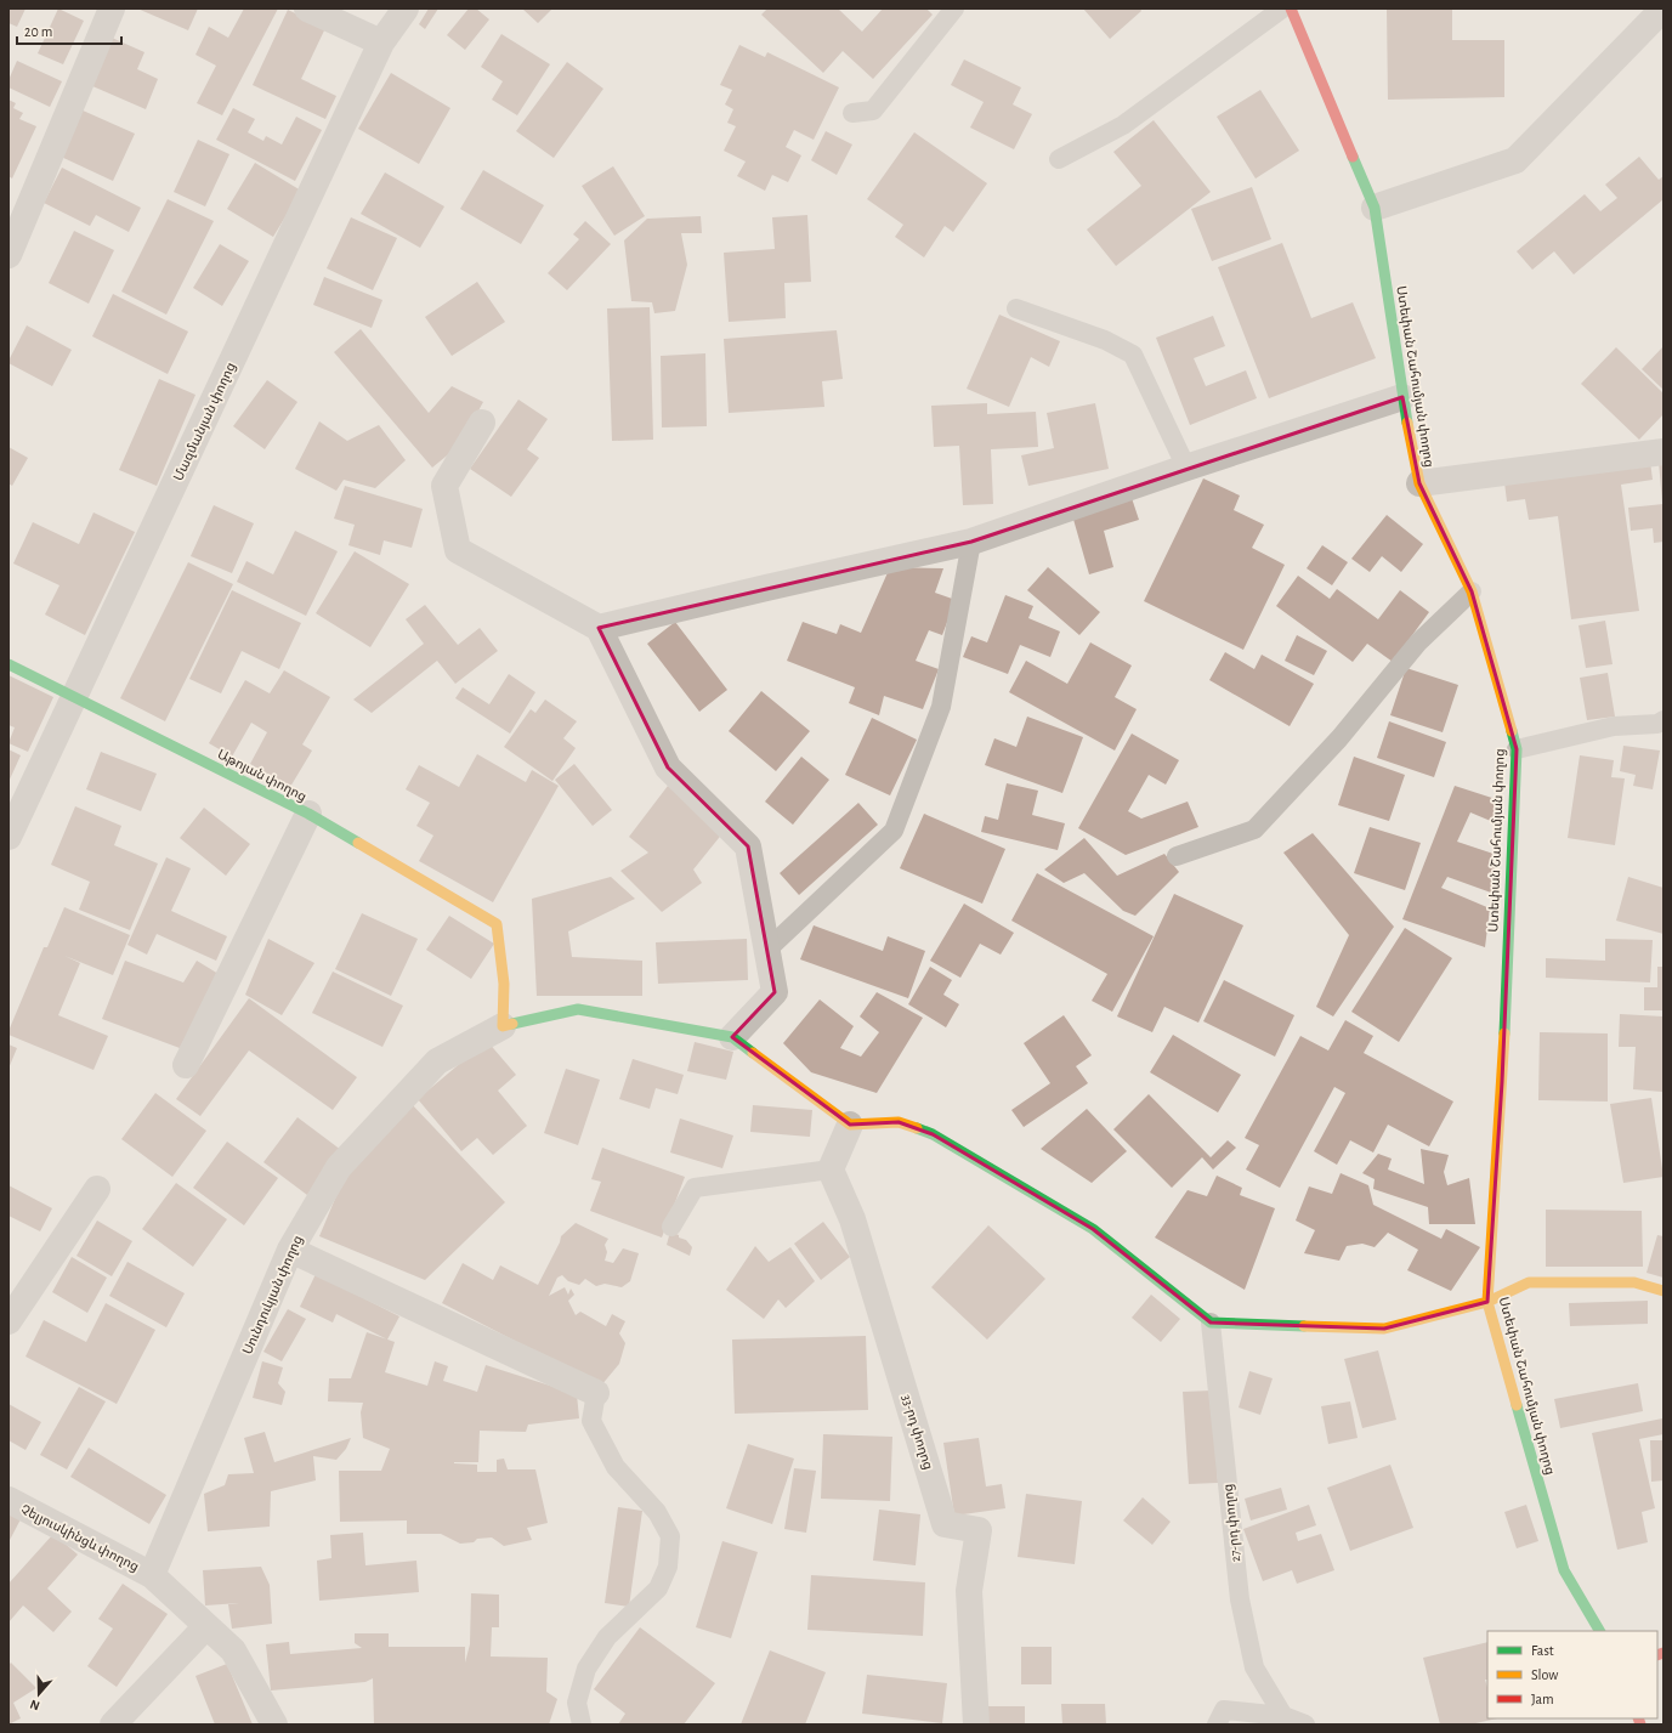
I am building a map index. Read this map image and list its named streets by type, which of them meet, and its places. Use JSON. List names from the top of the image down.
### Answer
{
  "streets": {
    "main road": ["Ստեփան Շահումյան փողոց", "Աթոյան փողոց"],
    "street": [
      "Մազմանյան փողոց",
      "Սունդուկյան փողոց",
      "33-րդ փողոց",
      "Չելյուսկինցև փողոց"
    ],
    "lane": ["27-րդ փողոց"]
  },
  "crossings": [
    ["Մազմանյան փողոց", "Աթոյան փողոց"],
    ["Աթոյան փողոց", "Սունդուկյան փողոց"],
    ["Սունդուկյան փողոց", "Չելյուսկինցև փողոց"]
  ],
  "legend": ["Fast", "Slow", "Jam"],
  "scale_bar": "20 m",
  "north": "bottom"
}
